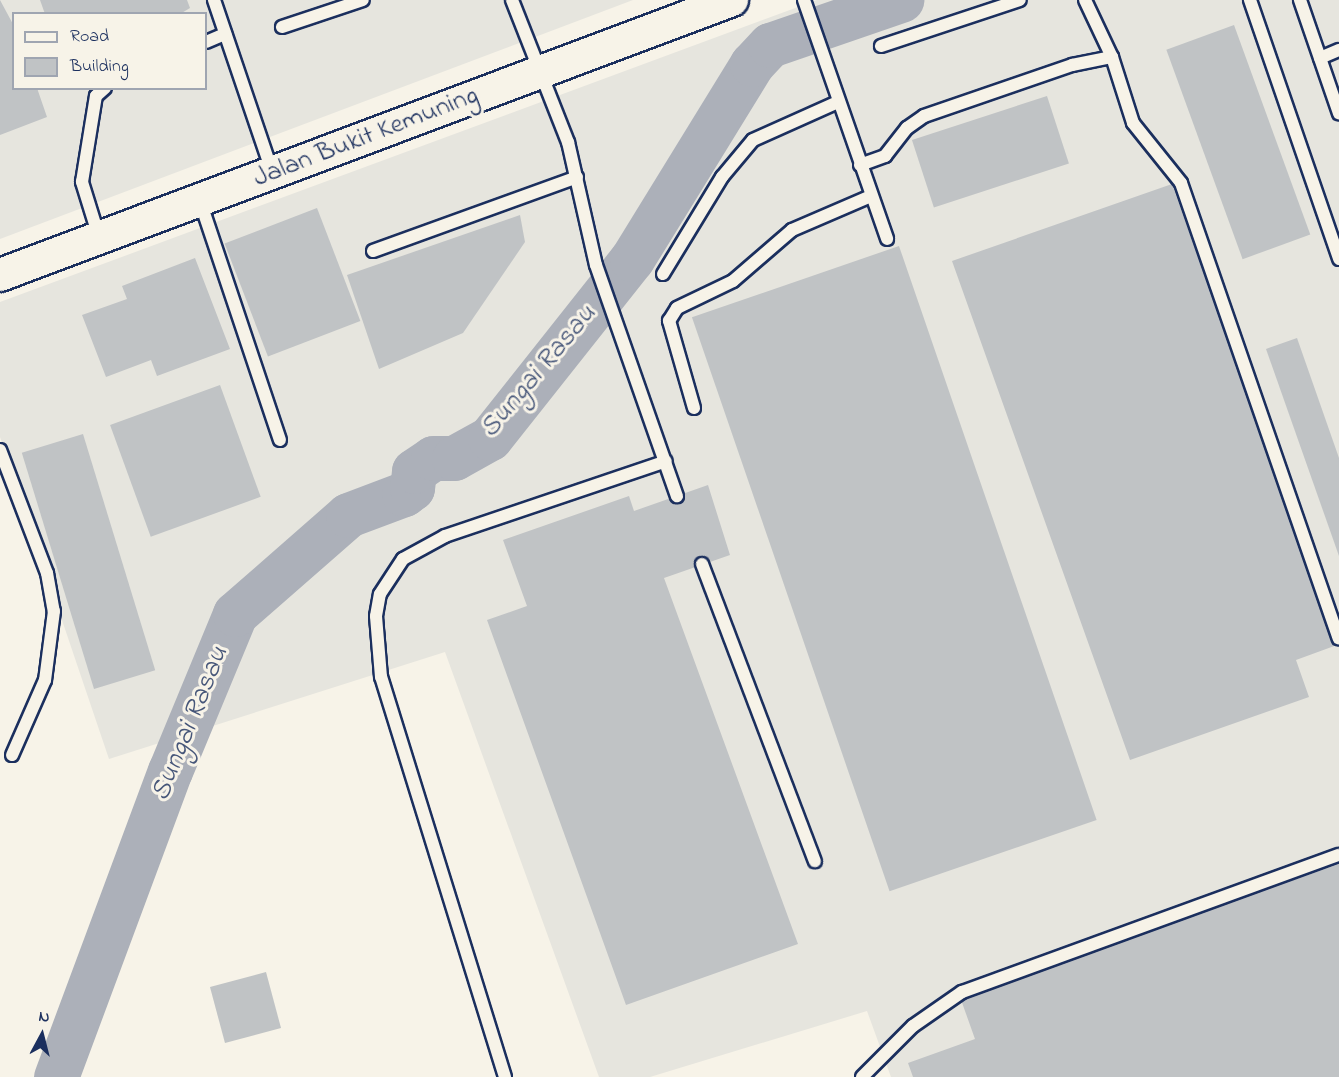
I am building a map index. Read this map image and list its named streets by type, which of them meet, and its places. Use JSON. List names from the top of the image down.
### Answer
{
  "streets": {
    "main road": ["Jalan Bukit Kemuning"]
  },
  "water": ["Sungai Rasau"],
  "legend": ["Road", "Building"],
  "north": "top"
}
